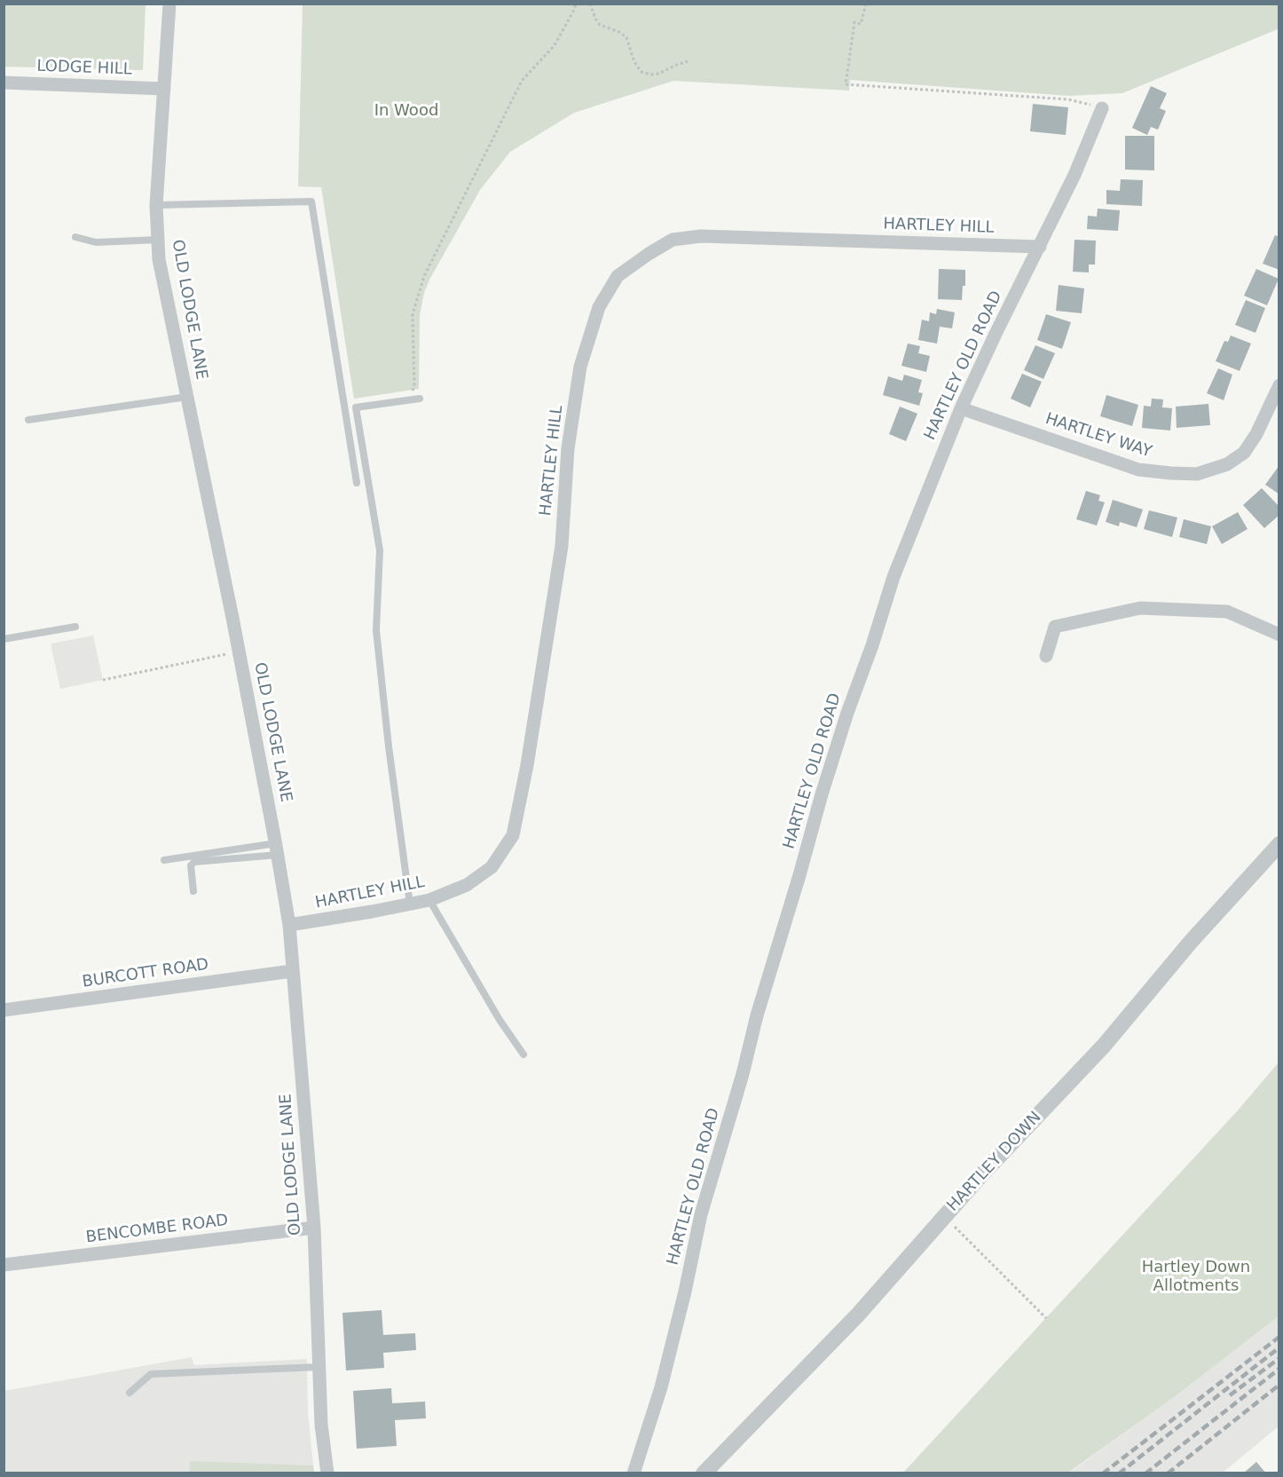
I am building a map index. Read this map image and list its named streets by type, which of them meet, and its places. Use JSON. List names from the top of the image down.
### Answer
{
  "streets": {
    "street": [
      "LODGE HILL",
      "HARTLEY HILL",
      "OLD LODGE LANE",
      "HARTLEY OLD ROAD",
      "HARTLEY WAY",
      "BURCOTT ROAD",
      "HARTLEY DOWN",
      "BENCOMBE ROAD"
    ]
  },
  "crossings": [
    ["LODGE HILL", "OLD LODGE LANE"],
    ["HARTLEY HILL", "OLD LODGE LANE"],
    ["HARTLEY HILL", "HARTLEY OLD ROAD"],
    ["OLD LODGE LANE", "BURCOTT ROAD"],
    ["OLD LODGE LANE", "BENCOMBE ROAD"],
    ["HARTLEY OLD ROAD", "HARTLEY WAY"]
  ],
  "parks": ["In Wood", "Hartley Down Allotments"]
}
